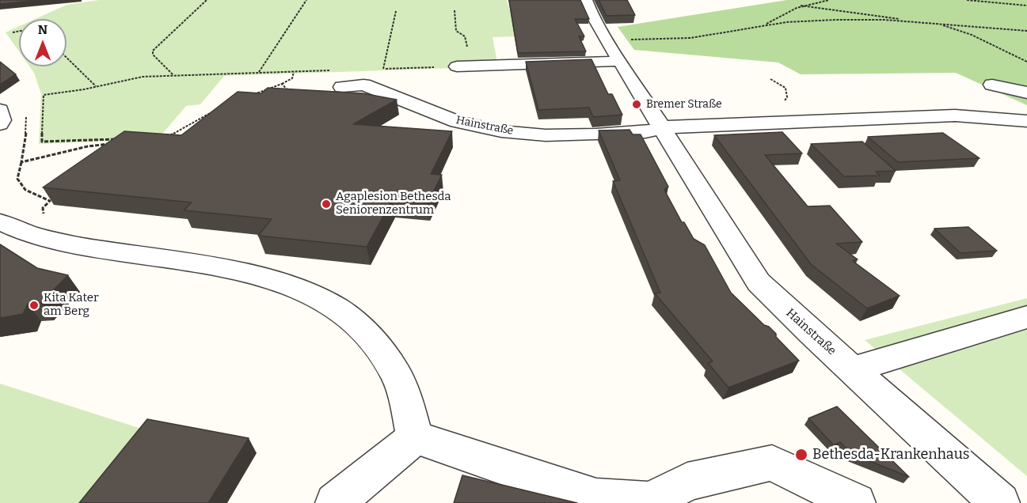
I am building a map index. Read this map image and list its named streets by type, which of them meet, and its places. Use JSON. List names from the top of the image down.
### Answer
{
  "streets": {
    "street": ["Hainstraße"]
  },
  "places": [
    "Bremer Straße",
    "Agaplesion Bethesda Seniorenzentrum",
    "Kita Kater am Berg",
    "Bethesda-Krankenhaus"
  ],
  "north": "top"
}
